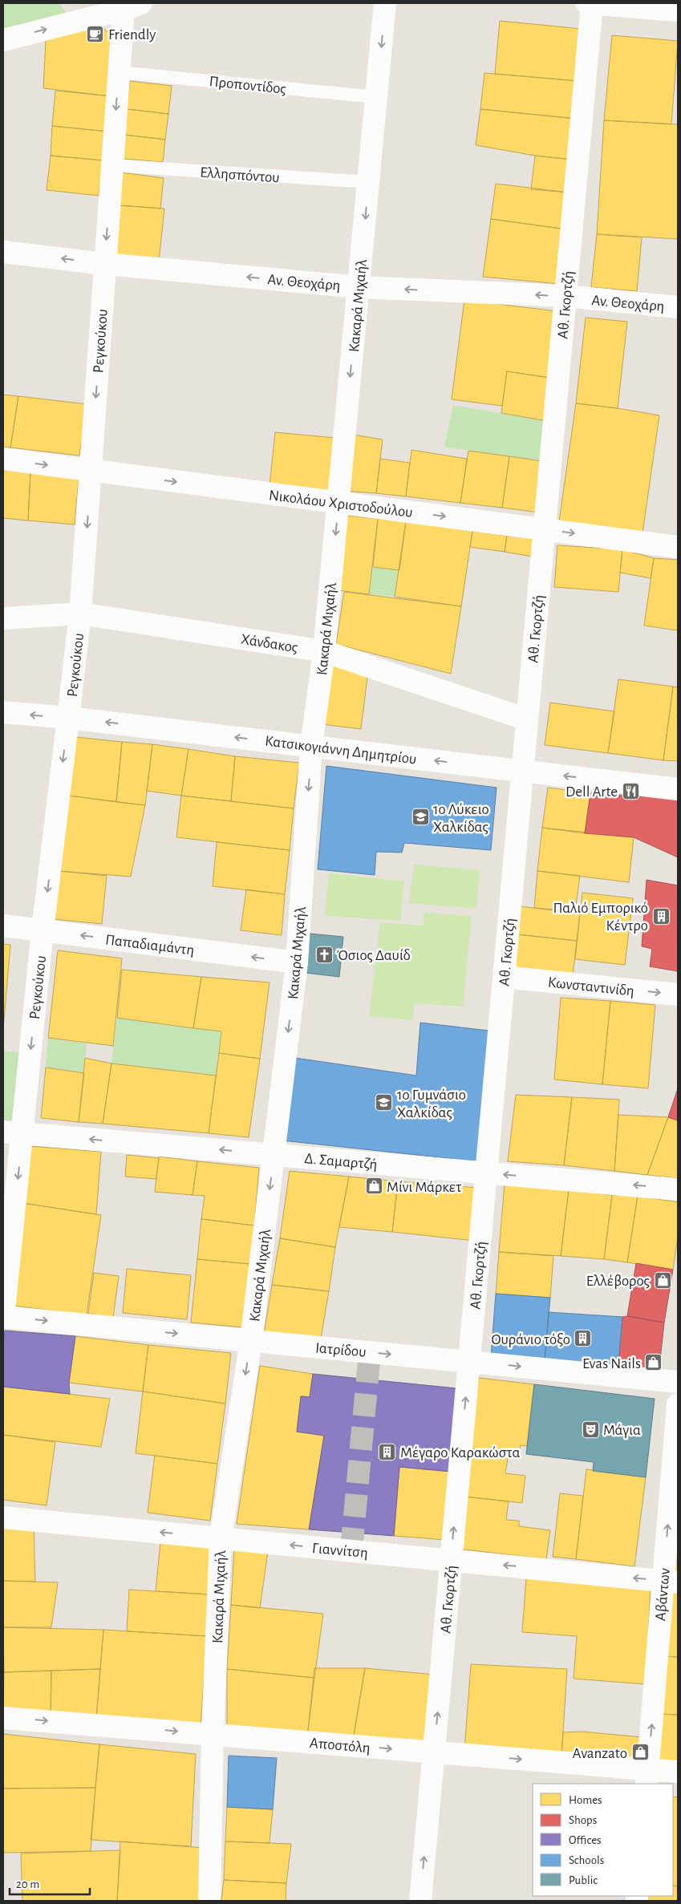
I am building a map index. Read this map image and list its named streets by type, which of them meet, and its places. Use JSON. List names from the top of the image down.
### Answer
{
  "streets": {
    "street": [
      "Αν. Θεοχάρη",
      "Αθ. Γκορτζή",
      "Κακαρά Μιχαήλ",
      "Ρεγκούκου",
      "Νικολάου Χριστοδούλου",
      "Χάνδακος",
      "Κατσικογιάννη Δημητρίου",
      "Παπαδιαμάντη",
      "Κωνσταντινίδη",
      "Δ. Σαμαρτζή",
      "Ιατρίδου",
      "Γιαννίτση",
      "Αβάντων",
      "Αποστόλη"
    ],
    "lane": ["Προποντίδος", "Ελλησπόντου"]
  },
  "crossings": [
    ["Προποντίδος", "Κακαρά Μιχαήλ"],
    ["Προποντίδος", "Ρεγκούκου"],
    ["Ελλησπόντου", "Κακαρά Μιχαήλ"],
    ["Ελλησπόντου", "Ρεγκούκου"],
    ["Αν. Θεοχάρη", "Αθ. Γκορτζή"],
    ["Αν. Θεοχάρη", "Κακαρά Μιχαήλ"],
    ["Αν. Θεοχάρη", "Ρεγκούκου"],
    ["Αθ. Γκορτζή", "Νικολάου Χριστοδούλου"],
    ["Αθ. Γκορτζή", "Χάνδακος"],
    ["Αθ. Γκορτζή", "Κατσικογιάννη Δημητρίου"],
    ["Αθ. Γκορτζή", "Κωνσταντινίδη"],
    ["Αθ. Γκορτζή", "Δ. Σαμαρτζή"],
    ["Αθ. Γκορτζή", "Ιατρίδου"],
    ["Αθ. Γκορτζή", "Γιαννίτση"],
    ["Αθ. Γκορτζή", "Αποστόλη"],
    ["Κακαρά Μιχαήλ", "Νικολάου Χριστοδούλου"],
    ["Κακαρά Μιχαήλ", "Χάνδακος"],
    ["Κακαρά Μιχαήλ", "Κατσικογιάννη Δημητρίου"],
    ["Κακαρά Μιχαήλ", "Παπαδιαμάντη"],
    ["Κακαρά Μιχαήλ", "Δ. Σαμαρτζή"],
    ["Κακαρά Μιχαήλ", "Ιατρίδου"],
    ["Κακαρά Μιχαήλ", "Γιαννίτση"],
    ["Κακαρά Μιχαήλ", "Αποστόλη"],
    ["Ρεγκούκου", "Νικολάου Χριστοδούλου"],
    ["Ρεγκούκου", "Χάνδακος"],
    ["Ρεγκούκου", "Κατσικογιάννη Δημητρίου"],
    ["Ρεγκούκου", "Παπαδιαμάντη"],
    ["Ρεγκούκου", "Δ. Σαμαρτζή"],
    ["Ρεγκούκου", "Ιατρίδου"],
    ["Γιαννίτση", "Αβάντων"],
    ["Αβάντων", "Αποστόλη"]
  ],
  "one_way": [
    "Αν. Θεοχάρη",
    "Κακαρά Μιχαήλ",
    "Ρεγκούκου",
    "Νικολάου Χριστοδούλου",
    "Κατσικογιάννη Δημητρίου",
    "Παπαδιαμάντη",
    "Κωνσταντινίδη",
    "Δ. Σαμαρτζή",
    "Ιατρίδου",
    "Γιαννίτση",
    "Αβάντων",
    "Αποστόλη"
  ],
  "places": {
    "cafe": ["Friendly"],
    "restaurant": ["Dell Arte"],
    "school or university": ["1ο Λύκειο Χαλκίδας", "1ο Γυμνάσιο Χαλκίδας"],
    "building": ["Παλιό Εμπορικό Κέντρο", "Ουράνιο τόξο", "Μέγαρο Καρακώστα"],
    "church": ["Όσιος Δαυίδ"],
    "shop": [
      "Μίνι Μάρκετ",
      "Ελλέβορος",
      "Evas Nails",
      "Avanzato"
    ],
    "theatre": ["Μάγια"]
  },
  "legend": [
    "Homes",
    "Shops",
    "Offices",
    "Schools",
    "Public"
  ],
  "scale_bar": "20 m"
}
